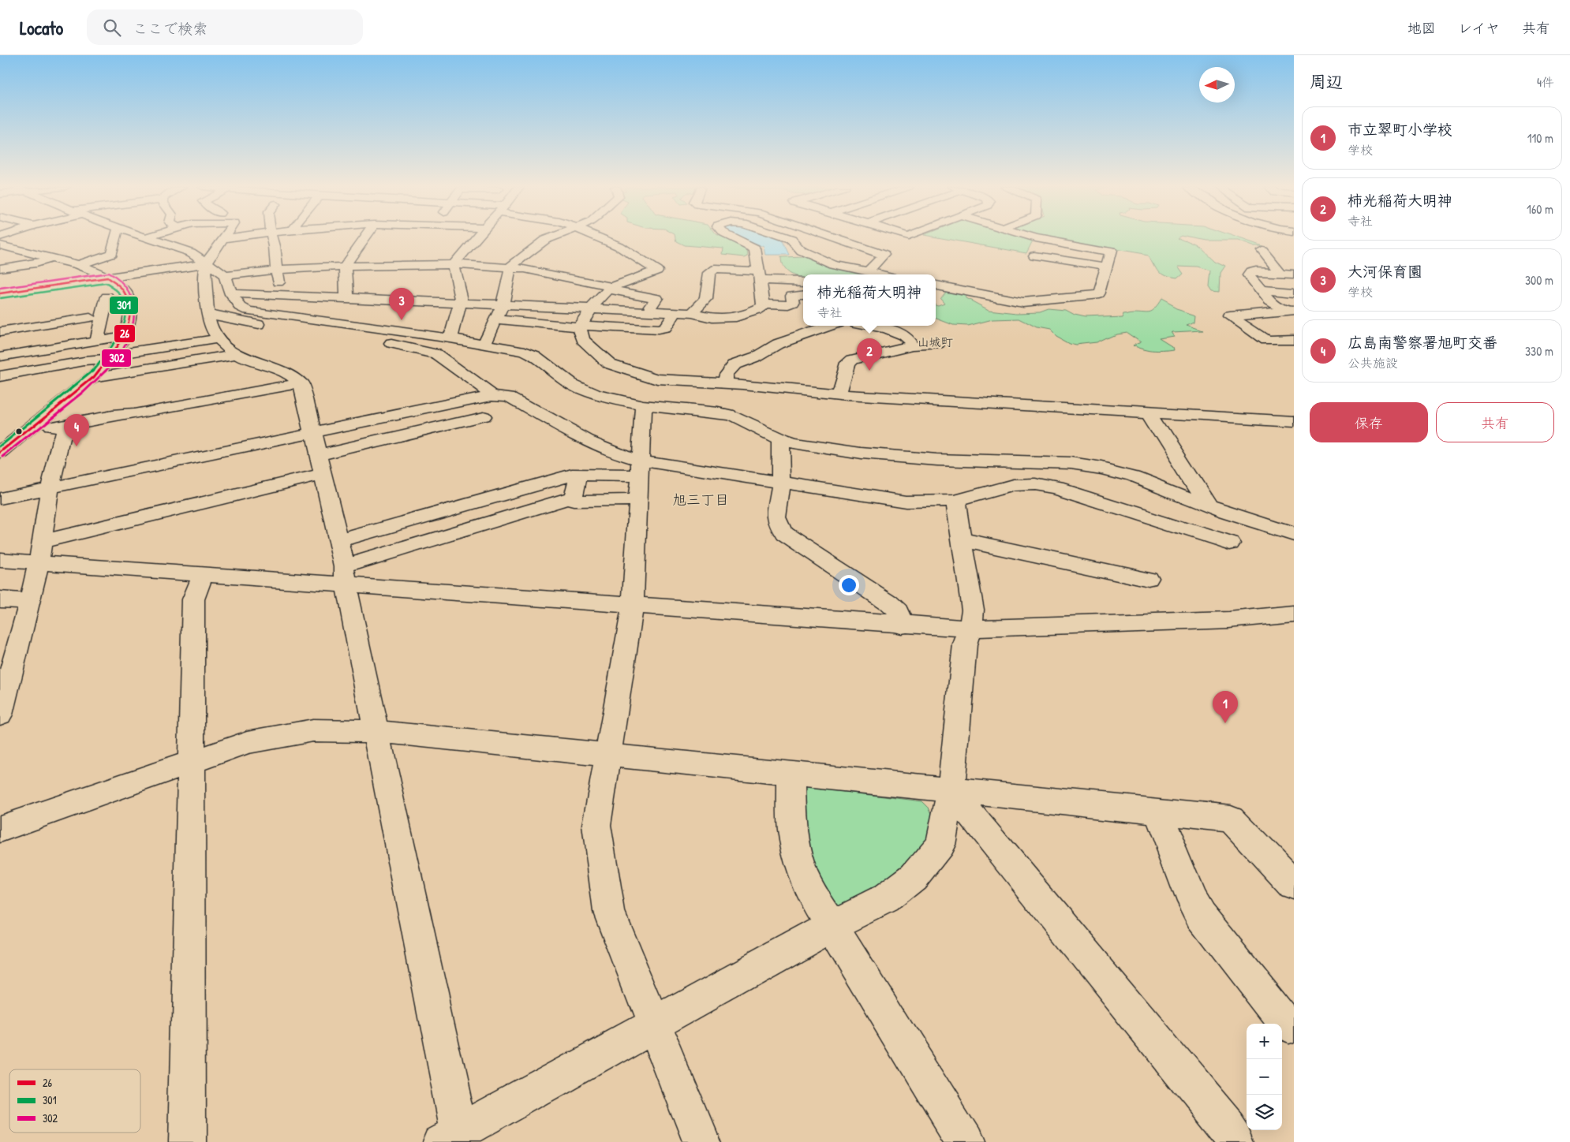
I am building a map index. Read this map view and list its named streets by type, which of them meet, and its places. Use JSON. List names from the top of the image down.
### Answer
{
  "districts": ["山城町", "旭三丁目"],
  "lines": ["transit line 302", "transit line 26", "transit line 301"],
  "legend": ["26", "301", "302"],
  "north": "left",
  "page": {
    "header": "Locato",
    "search": "ここで検索",
    "nav": ["地図", "レイヤ", "共有"],
    "heading": ["周辺", "4件"],
    "list": [
      {
        "mark": "1",
        "name": "市立翠町小学校",
        "note": "学校",
        "value": "110 m"
      },
      {
        "mark": "2",
        "name": "柿光稲荷大明神",
        "note": "寺社",
        "value": "160 m"
      },
      {
        "mark": "3",
        "name": "大河保育園",
        "note": "学校",
        "value": "300 m"
      },
      {
        "mark": "4",
        "name": "広島南警察署旭町交番",
        "note": "公共施設",
        "value": "330 m"
      }
    ],
    "popup": ["柿光稲荷大明神", "寺社"],
    "pins": [
      "3",
      "2",
      "4",
      "1"
    ],
    "buttons": ["保存", "共有"],
    "map_buttons": ["+", "−"]
  }
}
